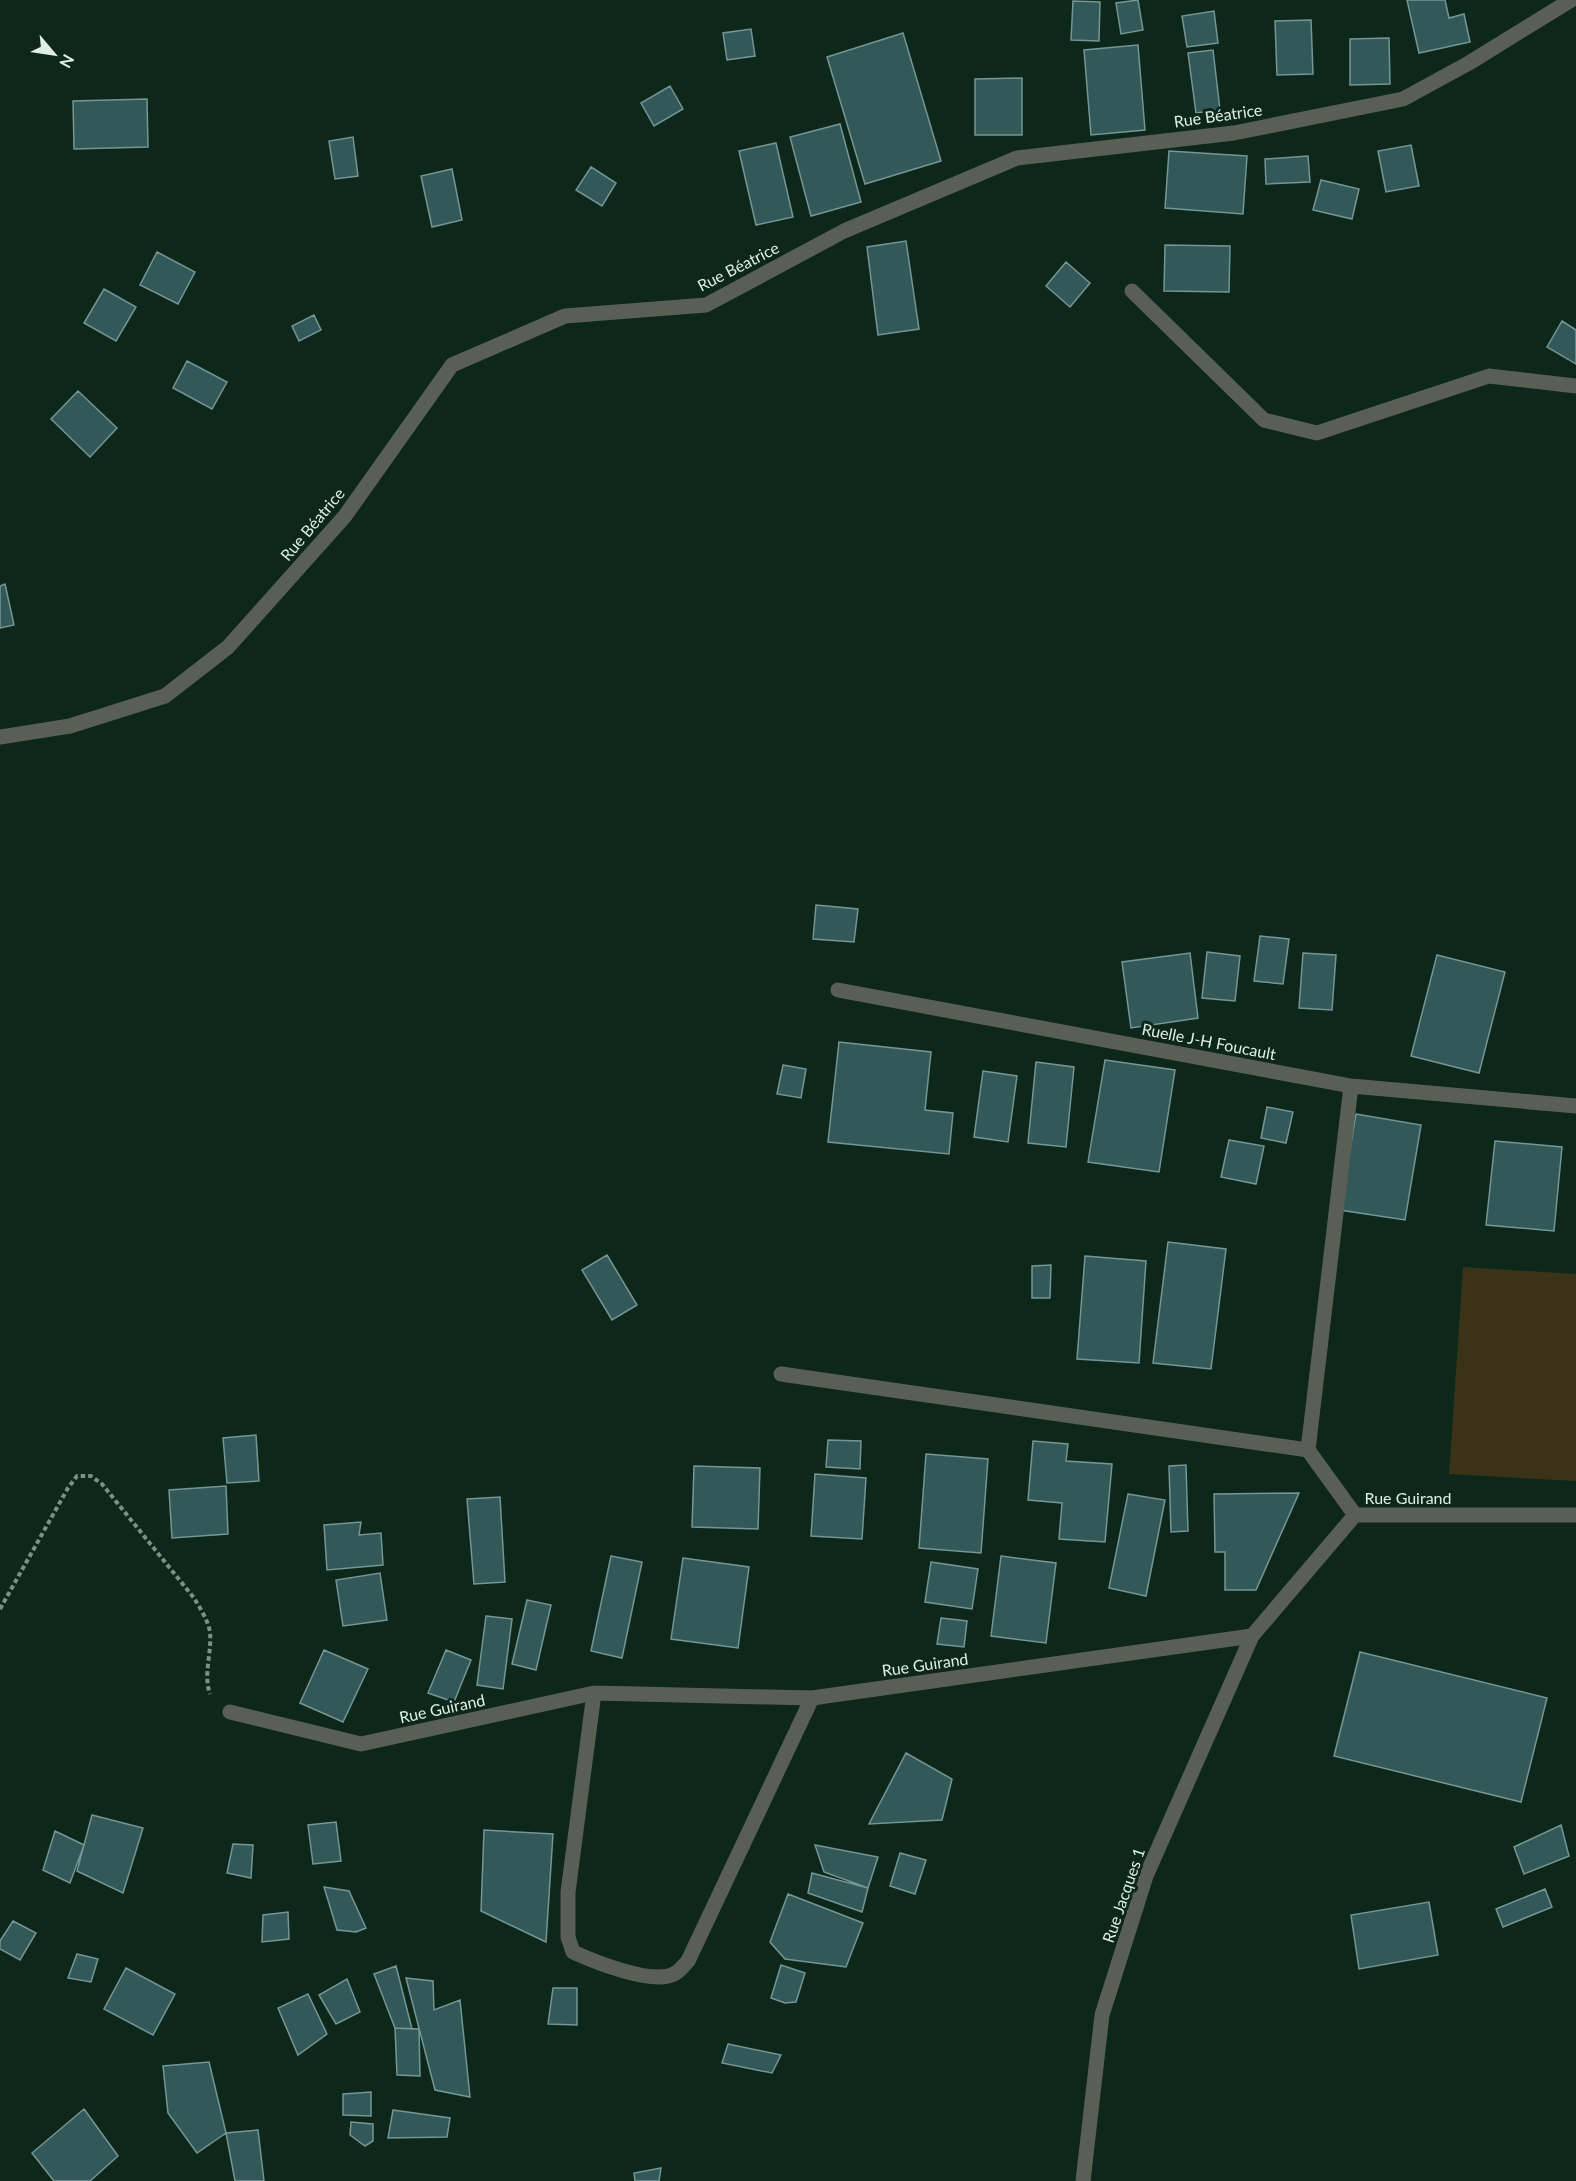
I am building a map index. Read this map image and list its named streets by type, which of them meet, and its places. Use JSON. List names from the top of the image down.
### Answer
{
  "streets": {
    "street": [
      "Rue Béatrice",
      "Ruelle J-H Foucault",
      "Rue Guirand",
      "Rue Jacques 1"
    ]
  },
  "crossings": [
    ["Rue Guirand", "Rue Jacques 1"]
  ],
  "north": "bottom right"
}
